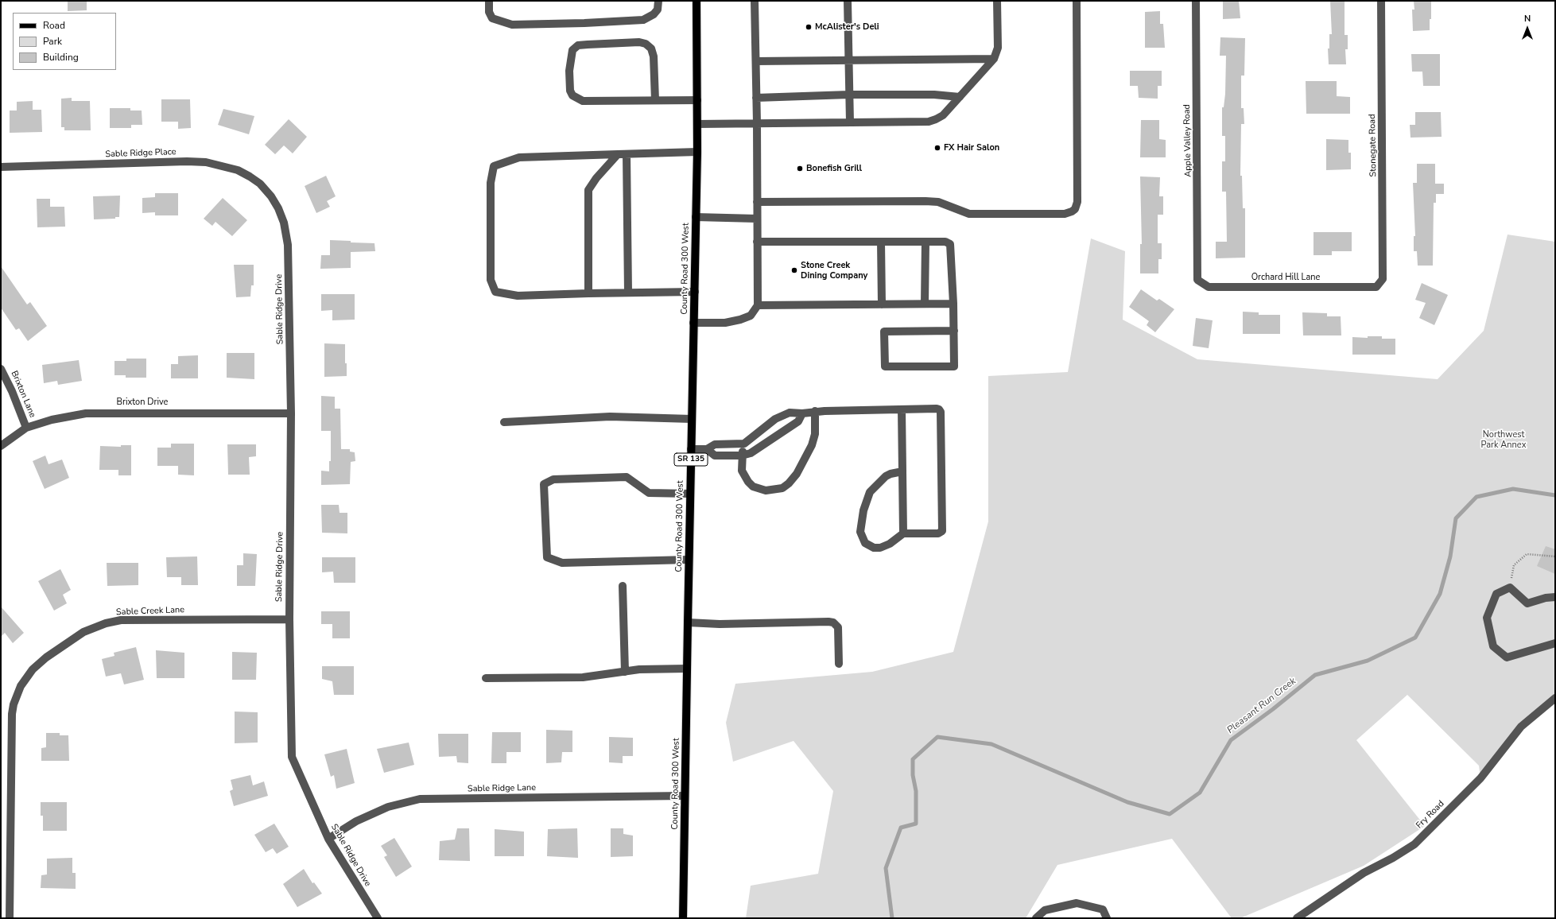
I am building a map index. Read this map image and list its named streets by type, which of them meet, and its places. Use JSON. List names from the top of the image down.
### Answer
{
  "streets": {
    "main road": ["County Road 300 West", "SR 135"],
    "street": [
      "Apple Valley Road",
      "Stonegate Road",
      "Sable Ridge Place",
      "Orchard Hill Lane",
      "Sable Ridge Drive",
      "Brixton Lane",
      "Brixton Drive",
      "Sable Creek Lane",
      "Sable Ridge Lane",
      "Fry Road"
    ]
  },
  "crossings": [
    ["Apple Valley Road", "Orchard Hill Lane"],
    ["Stonegate Road", "Orchard Hill Lane"],
    ["Sable Ridge Place", "Sable Ridge Drive"],
    ["County Road 300 West", "Sable Ridge Lane"],
    ["Sable Ridge Drive", "Brixton Drive"],
    ["Sable Ridge Drive", "Sable Creek Lane"],
    ["Sable Ridge Drive", "Sable Ridge Lane"],
    ["Brixton Lane", "Brixton Drive"]
  ],
  "water": ["Pleasant Run Creek"],
  "parks": ["Northwest Park Annex"],
  "places": [
    "McAlister's Deli",
    "FX Hair Salon",
    "Bonefish Grill",
    "Stone Creek Dining Company"
  ],
  "legend": ["Road", "Park", "Building"],
  "north": "top"
}
